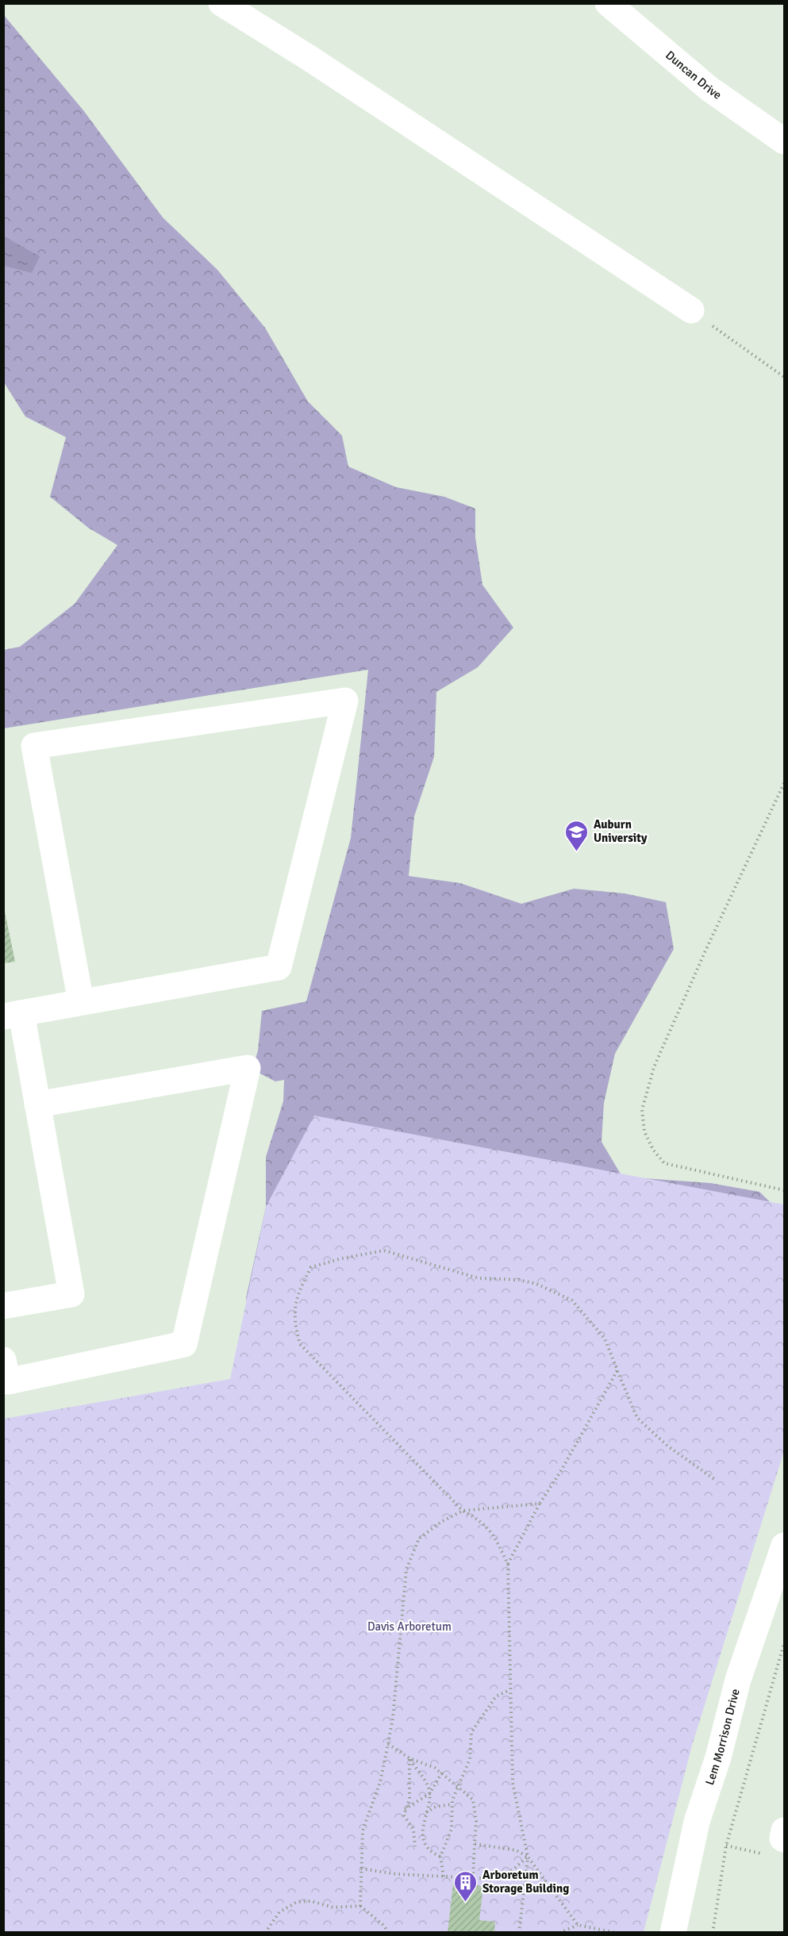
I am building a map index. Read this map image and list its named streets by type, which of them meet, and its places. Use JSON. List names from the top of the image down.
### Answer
{
  "streets": {
    "street": ["Duncan Drive", "Lem Morrison Drive"]
  },
  "parks": ["Davis Arboretum"],
  "places": {
    "school or university": ["Auburn University"],
    "building": ["Arboretum Storage Building"]
  }
}
